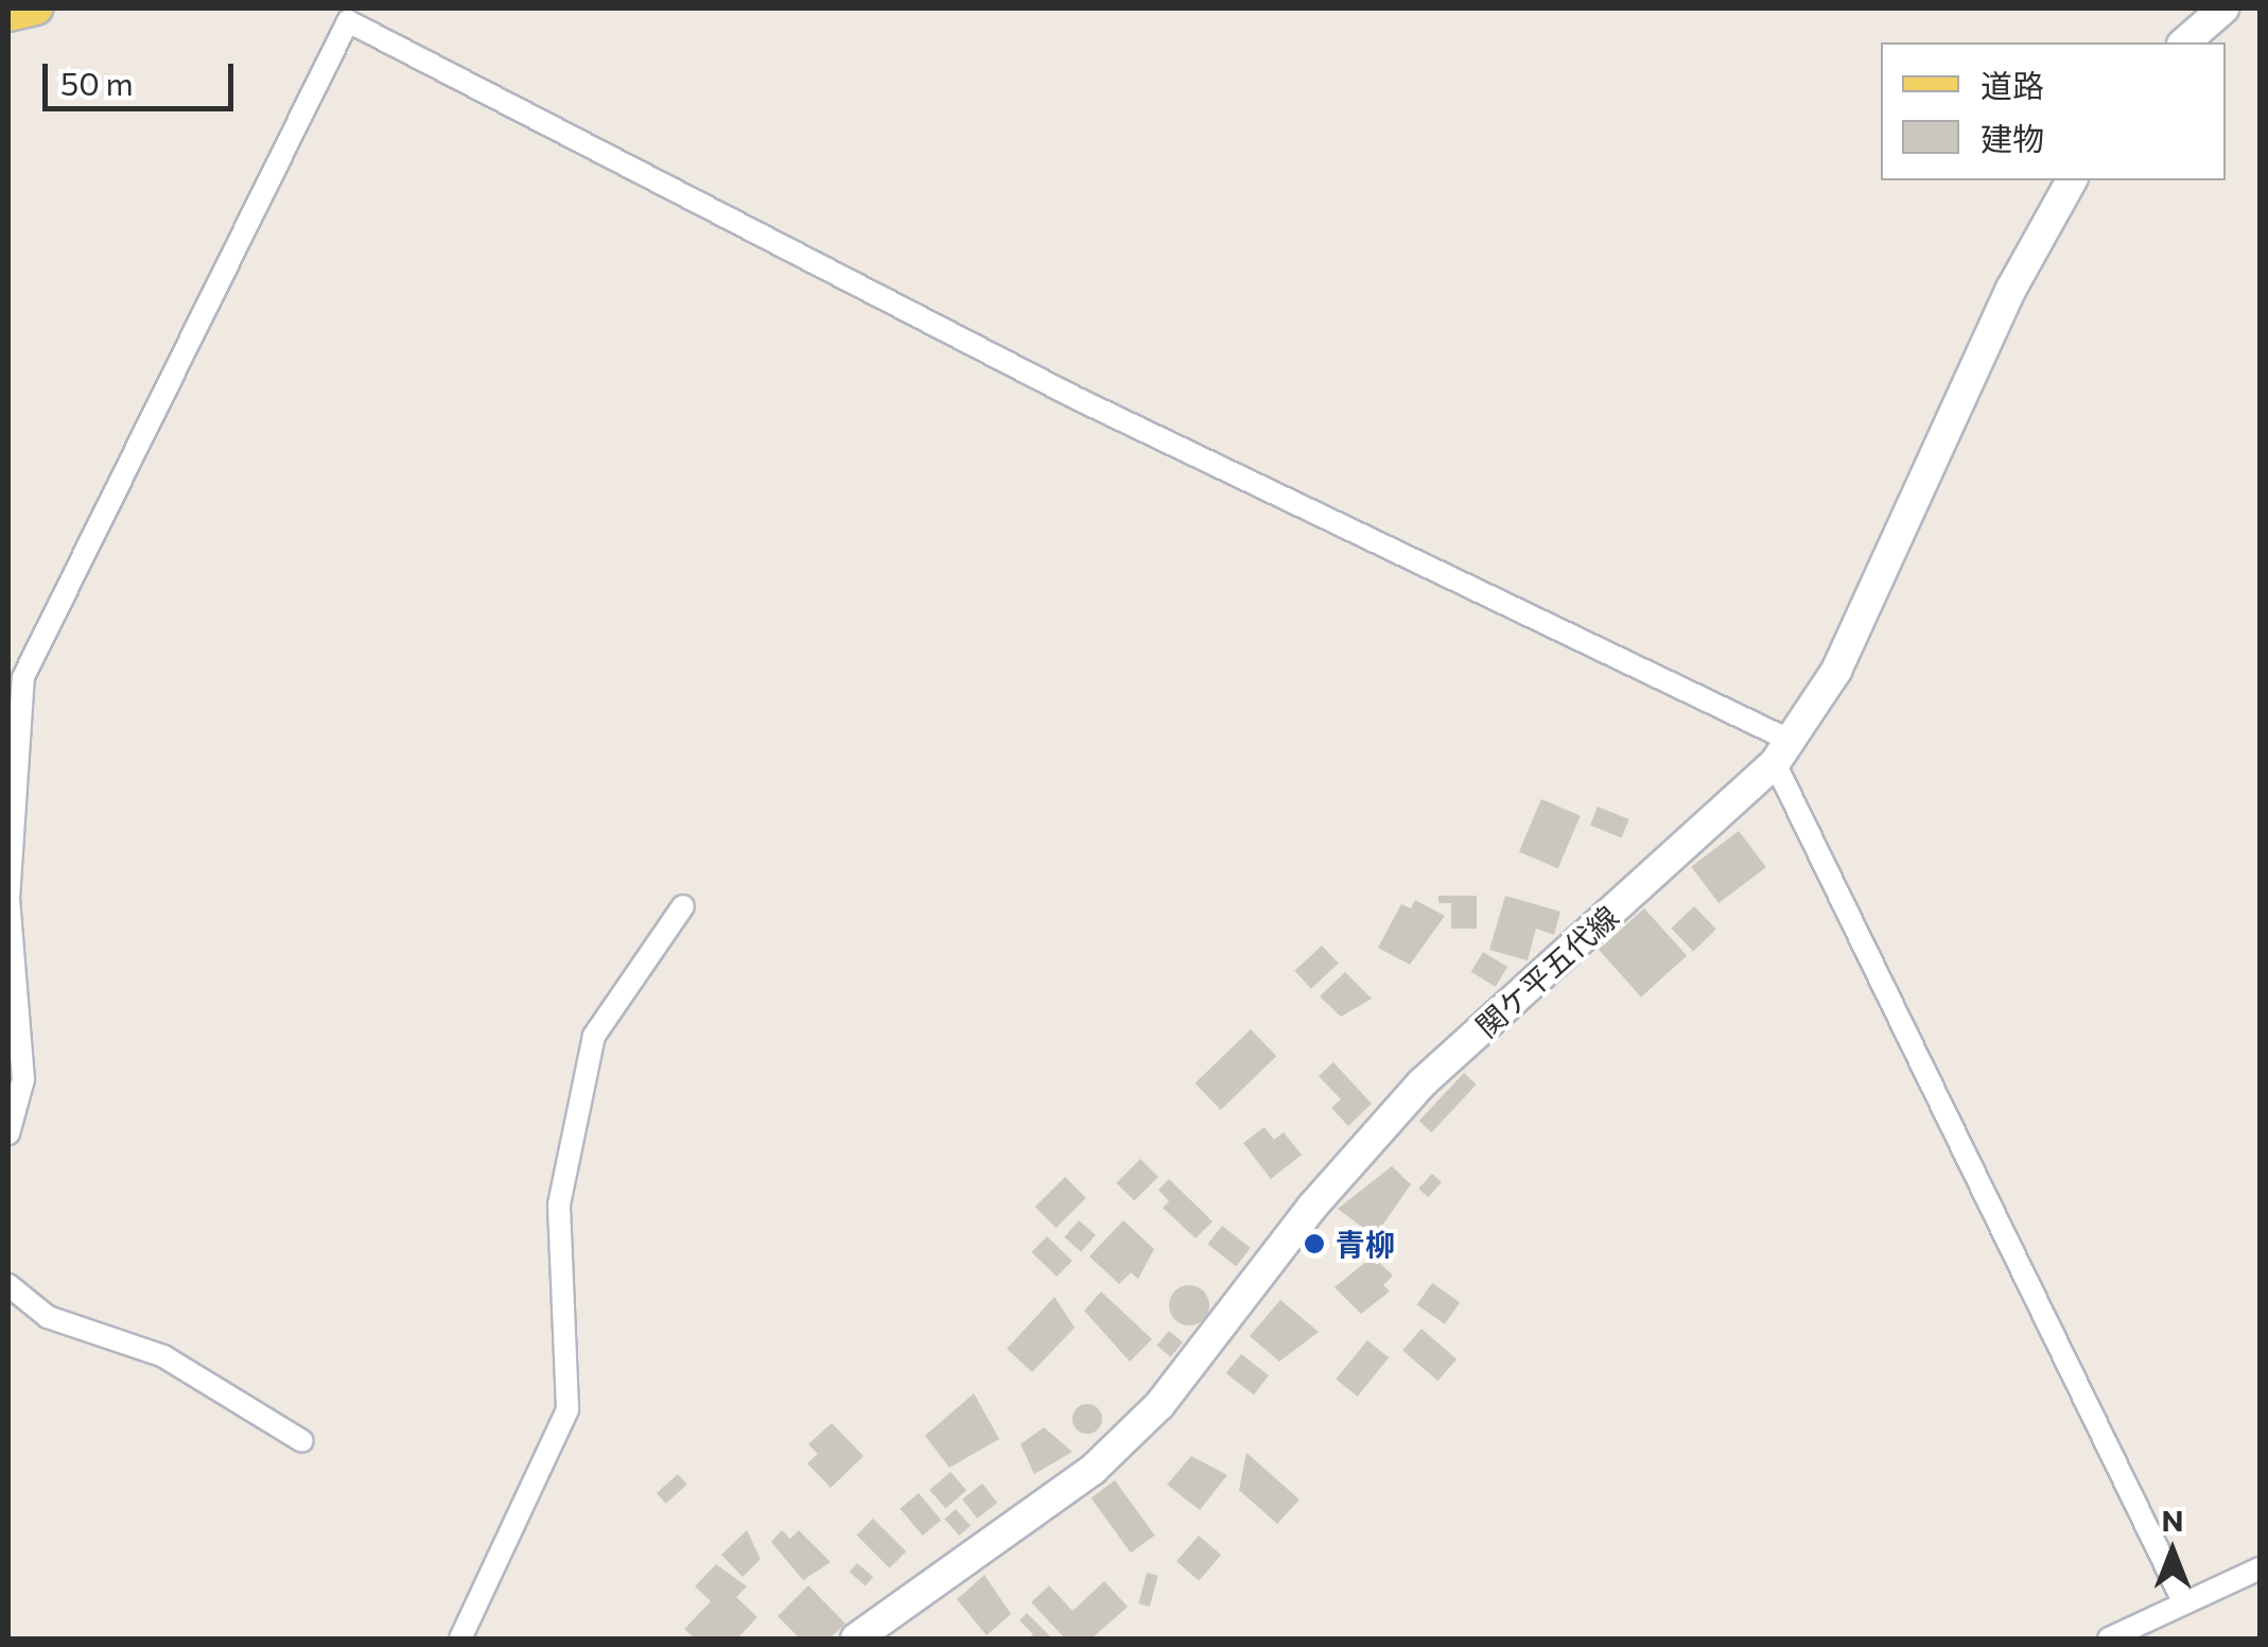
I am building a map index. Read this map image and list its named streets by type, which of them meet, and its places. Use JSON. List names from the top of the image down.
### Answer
{
  "streets": {
    "main road": ["関ケ平五代線"]
  },
  "places": ["青柳"],
  "legend": ["道路", "建物"],
  "scale_bar": "50 m",
  "north": "top"
}
